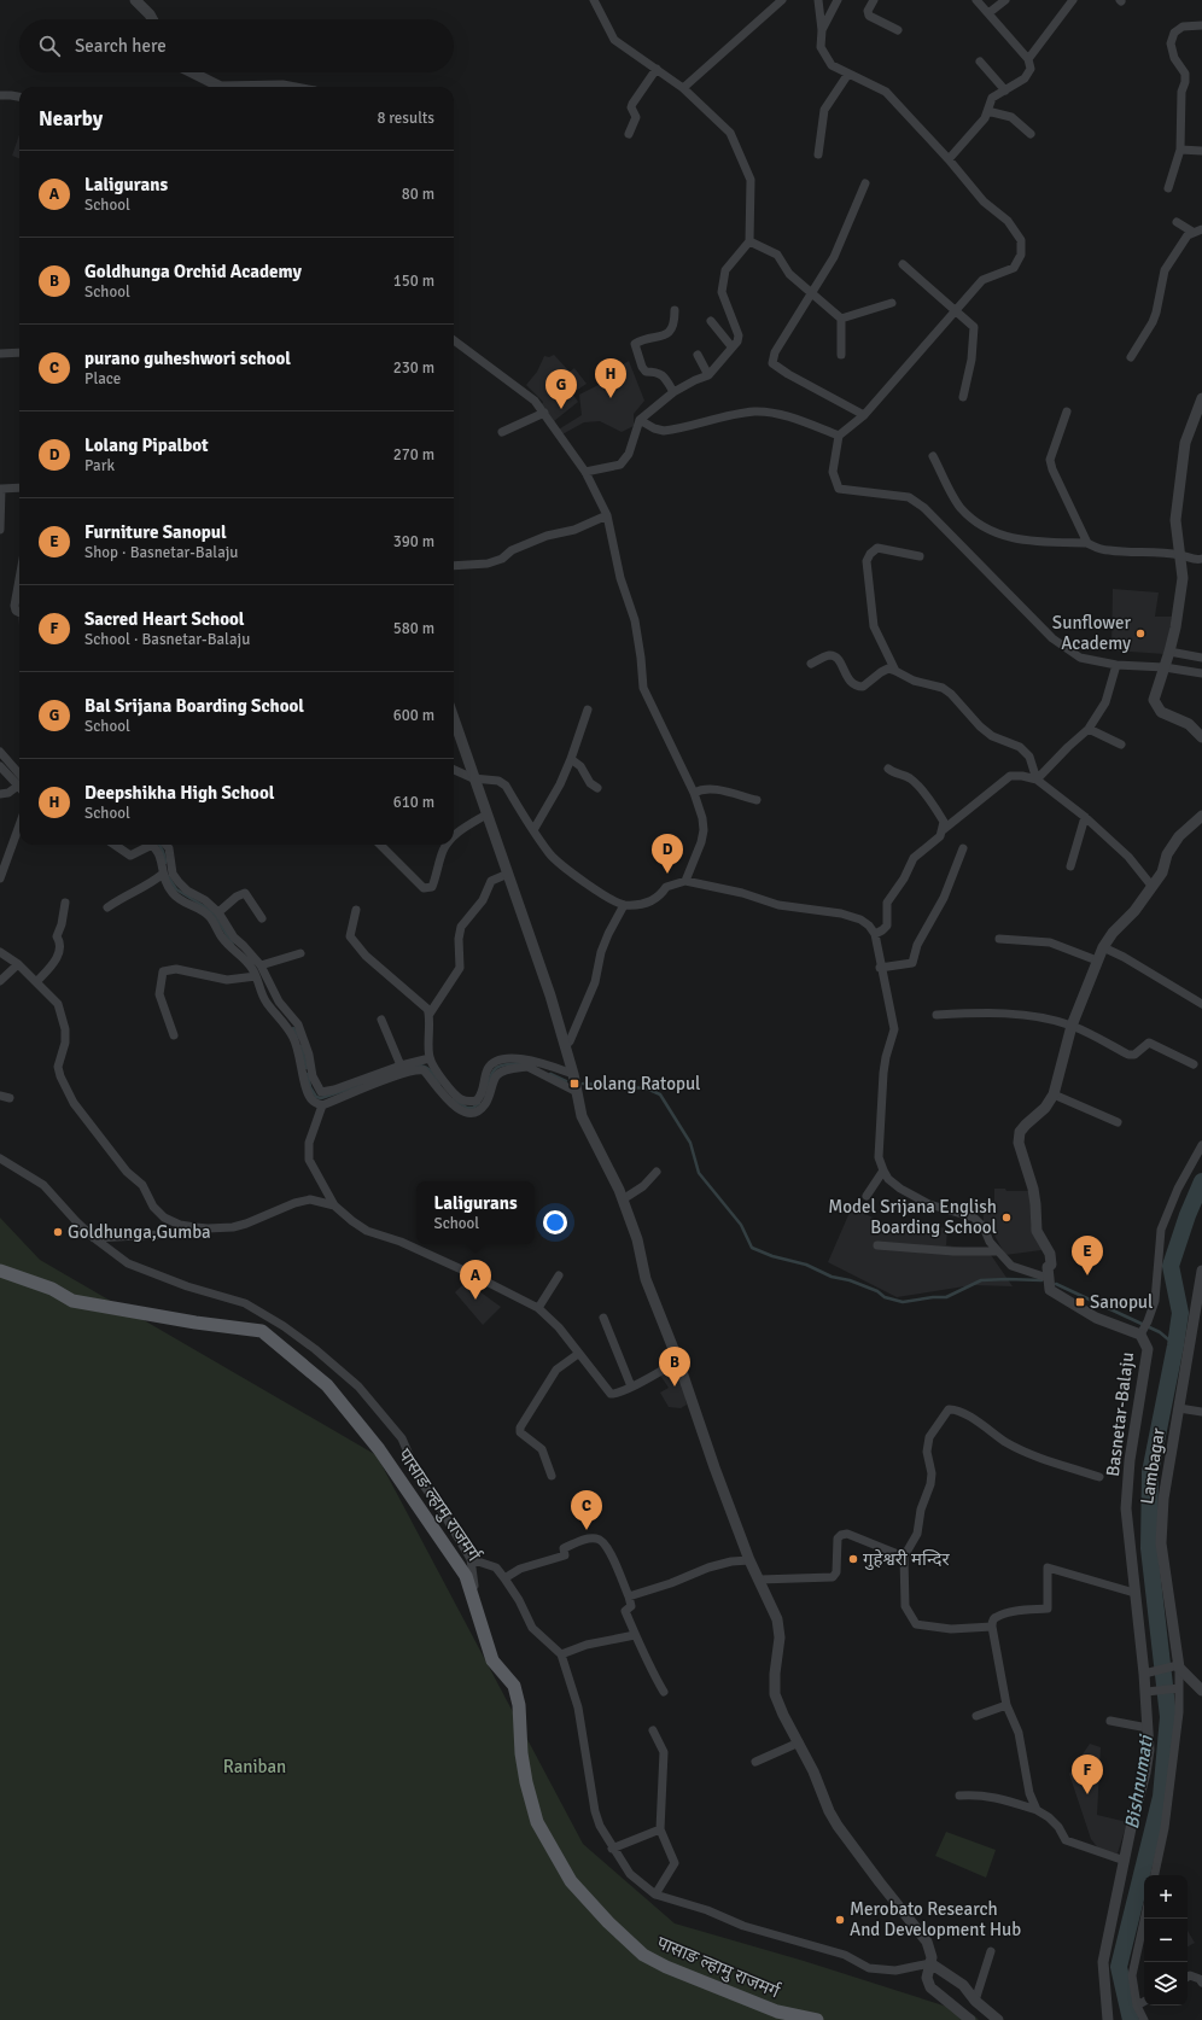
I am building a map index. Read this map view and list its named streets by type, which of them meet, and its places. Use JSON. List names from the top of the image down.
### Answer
{
  "streets": {
    "main road": ["पासाङ ल्हामु राजमर्ग"],
    "street": ["Basnetar-Balaju", "Lambagar"]
  },
  "water": ["Bishnumati"],
  "parks": ["Raniban"],
  "places": {
    "other": [
      "Sunflower Academy",
      "Model Srijana English Boarding School",
      "Goldhunga,Gumba",
      "गुहेश्वरी मन्दिर",
      "Merobato Research And Development Hub"
    ],
    "transit": ["Lolang Ratopul", "Sanopul"]
  },
  "page": {
    "search": "Search here",
    "heading": ["Nearby", "8 results"],
    "list": [
      {
        "mark": "A",
        "name": "Laligurans",
        "note": "School",
        "value": "80 m"
      },
      {
        "mark": "B",
        "name": "Goldhunga Orchid Academy",
        "note": "School",
        "value": "150 m"
      },
      {
        "mark": "C",
        "name": "purano guheshwori school",
        "note": "Place",
        "value": "230 m"
      },
      {
        "mark": "D",
        "name": "Lolang Pipalbot",
        "note": "Park",
        "value": "270 m"
      },
      {
        "mark": "E",
        "name": "Furniture Sanopul",
        "note": "Shop · Basnetar-Balaju",
        "value": "390 m"
      },
      {
        "mark": "F",
        "name": "Sacred Heart School",
        "note": "School · Basnetar-Balaju",
        "value": "580 m"
      },
      {
        "mark": "G",
        "name": "Bal Srijana Boarding School",
        "note": "School",
        "value": "600 m"
      },
      {
        "mark": "H",
        "name": "Deepshikha High School",
        "note": "School",
        "value": "610 m"
      }
    ],
    "pins": [
      "H",
      "G",
      "D",
      "E",
      "A",
      "B",
      "C",
      "F"
    ],
    "popup": ["Laligurans", "School"],
    "map_buttons": ["+", "−"]
  }
}
